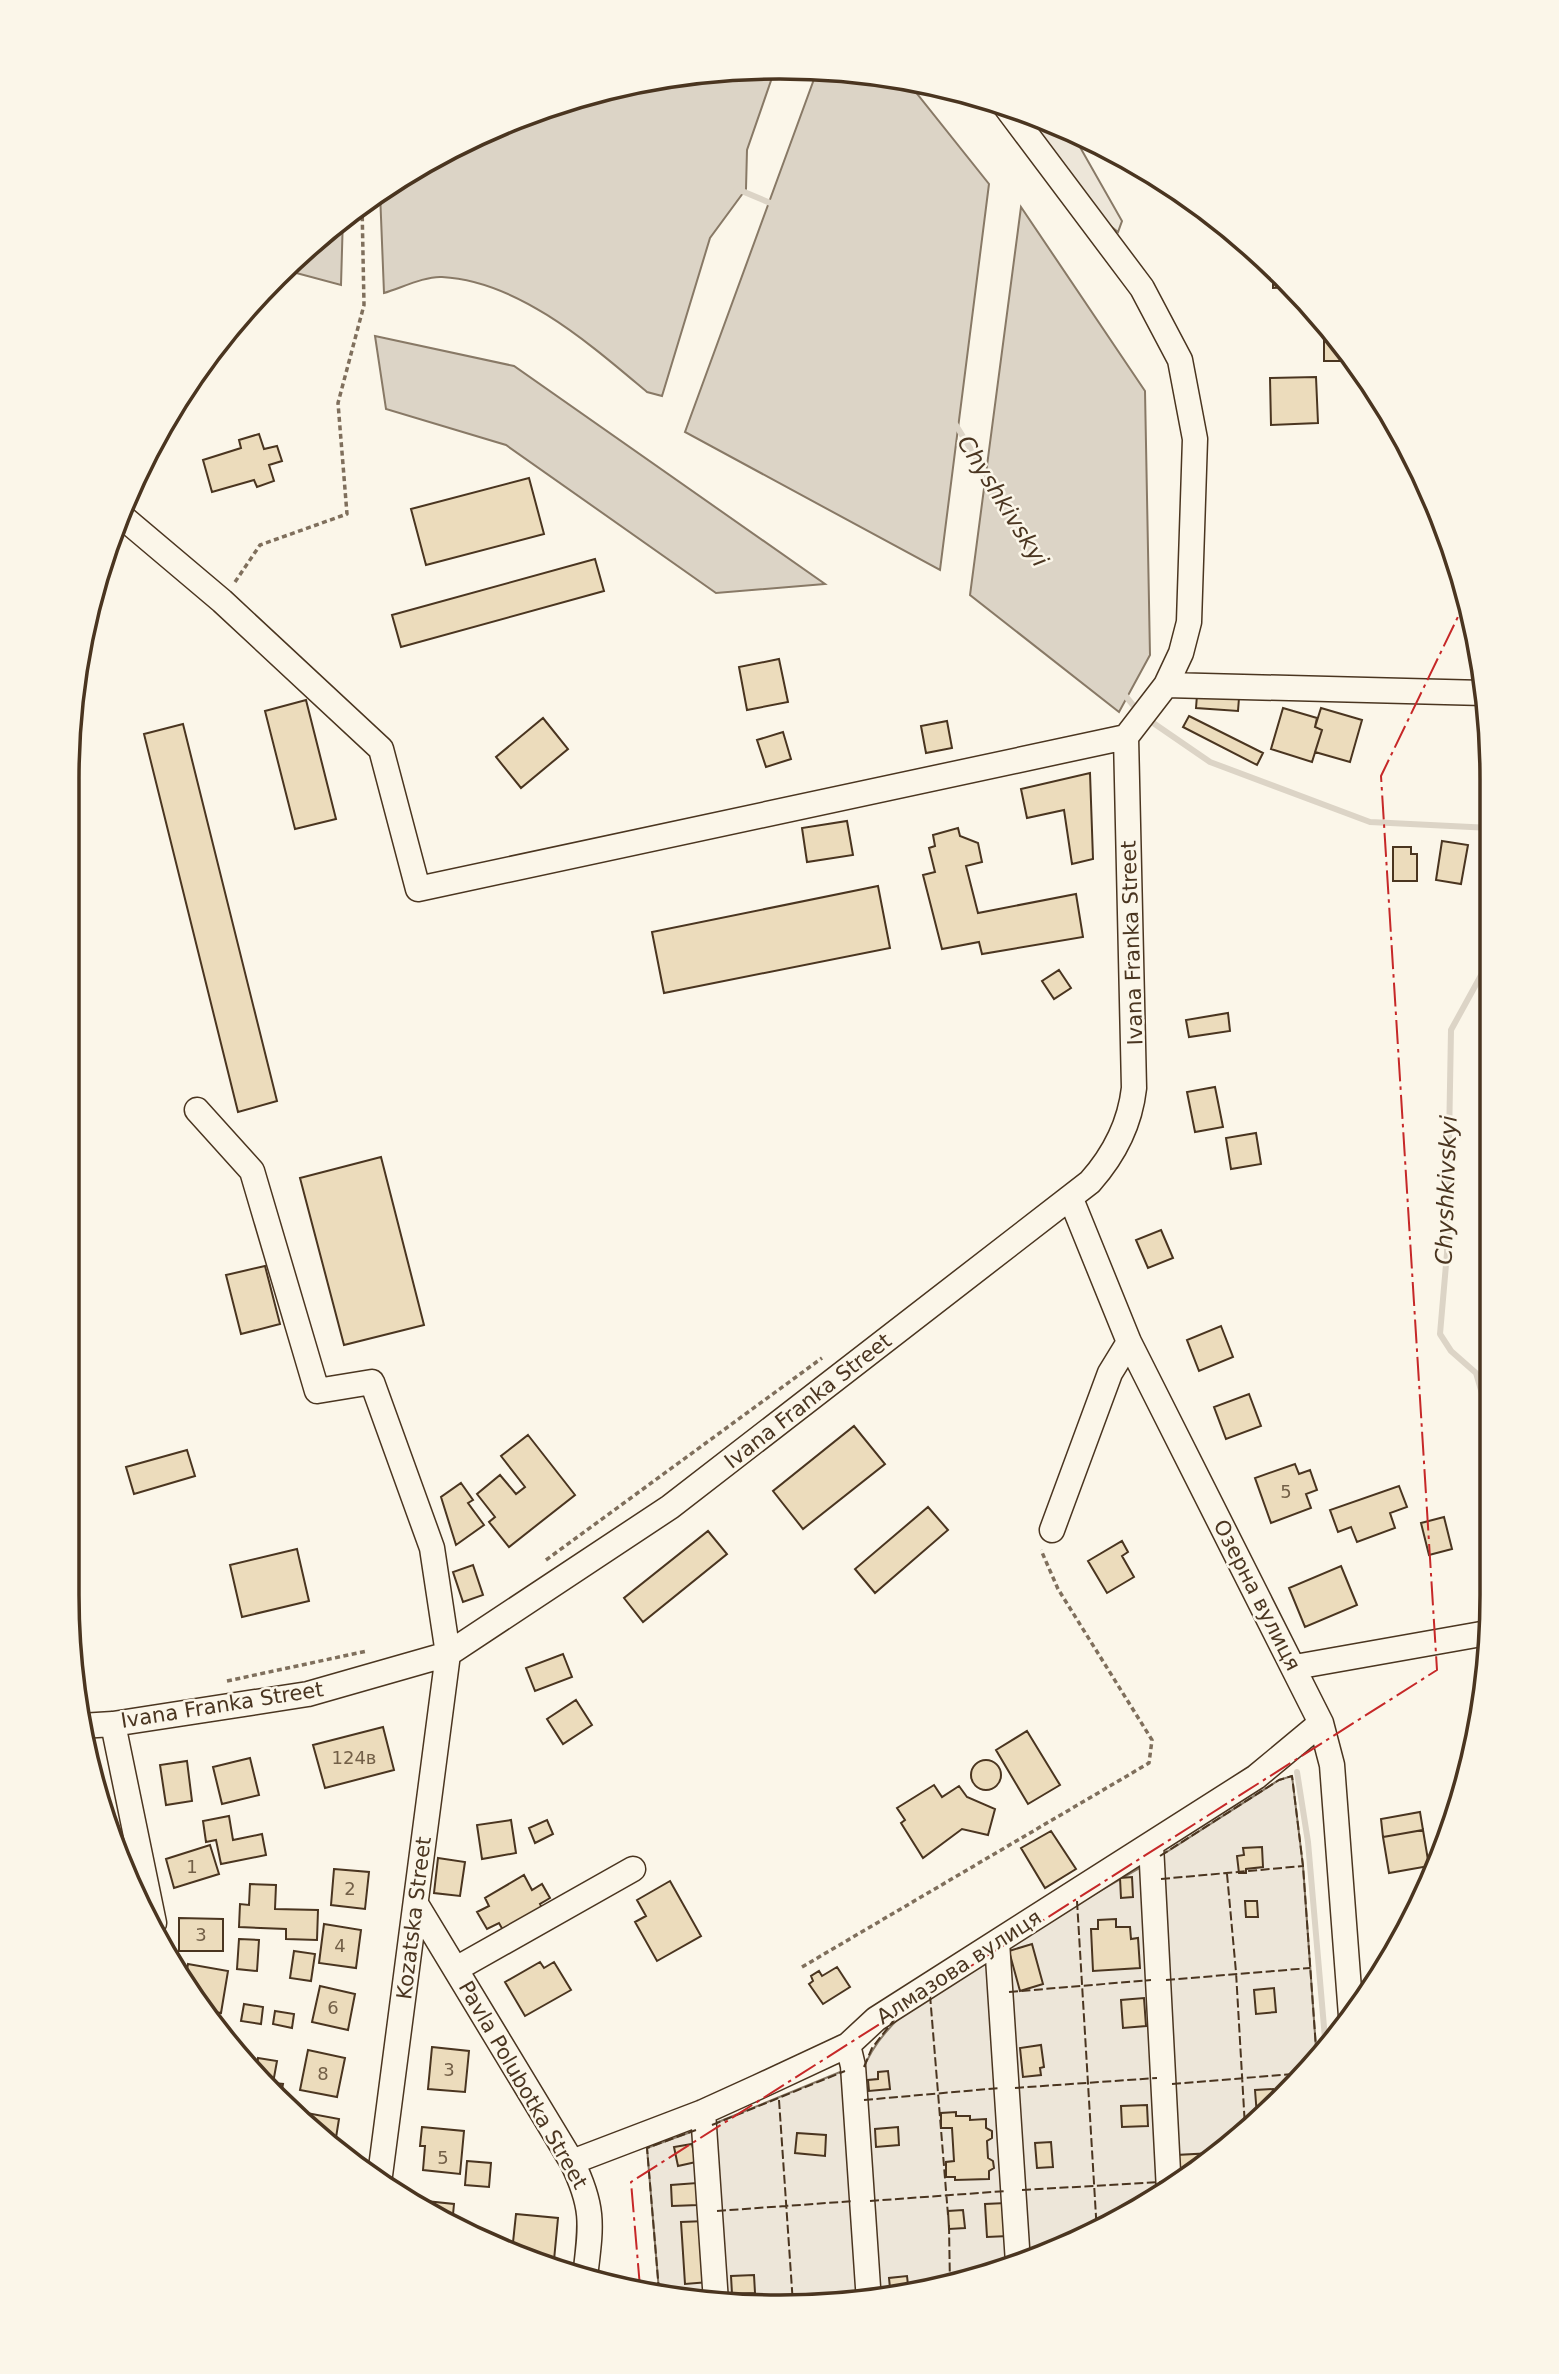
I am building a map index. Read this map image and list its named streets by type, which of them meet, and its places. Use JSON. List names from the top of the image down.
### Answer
{
  "streets": {
    "street": [
      "Ivana Franka Street",
      "Озерна вулиця",
      "Kozatska Street",
      "Алмазова вулиця",
      "Pavla Polubotka Street"
    ]
  },
  "crossings": [
    ["Ivana Franka Street", "Озерна вулиця"],
    ["Ivana Franka Street", "Kozatska Street"],
    ["Озерна вулиця", "Алмазова вулиця"],
    ["Kozatska Street", "Pavla Polubotka Street"],
    ["Алмазова вулиця", "Pavla Polubotka Street"]
  ],
  "water": ["Chyshkivskyi"],
  "house_numbers": [
    "5",
    "124в",
    "1",
    "2",
    "3",
    "4",
    "6",
    "3",
    "8",
    "5"
  ]
}
